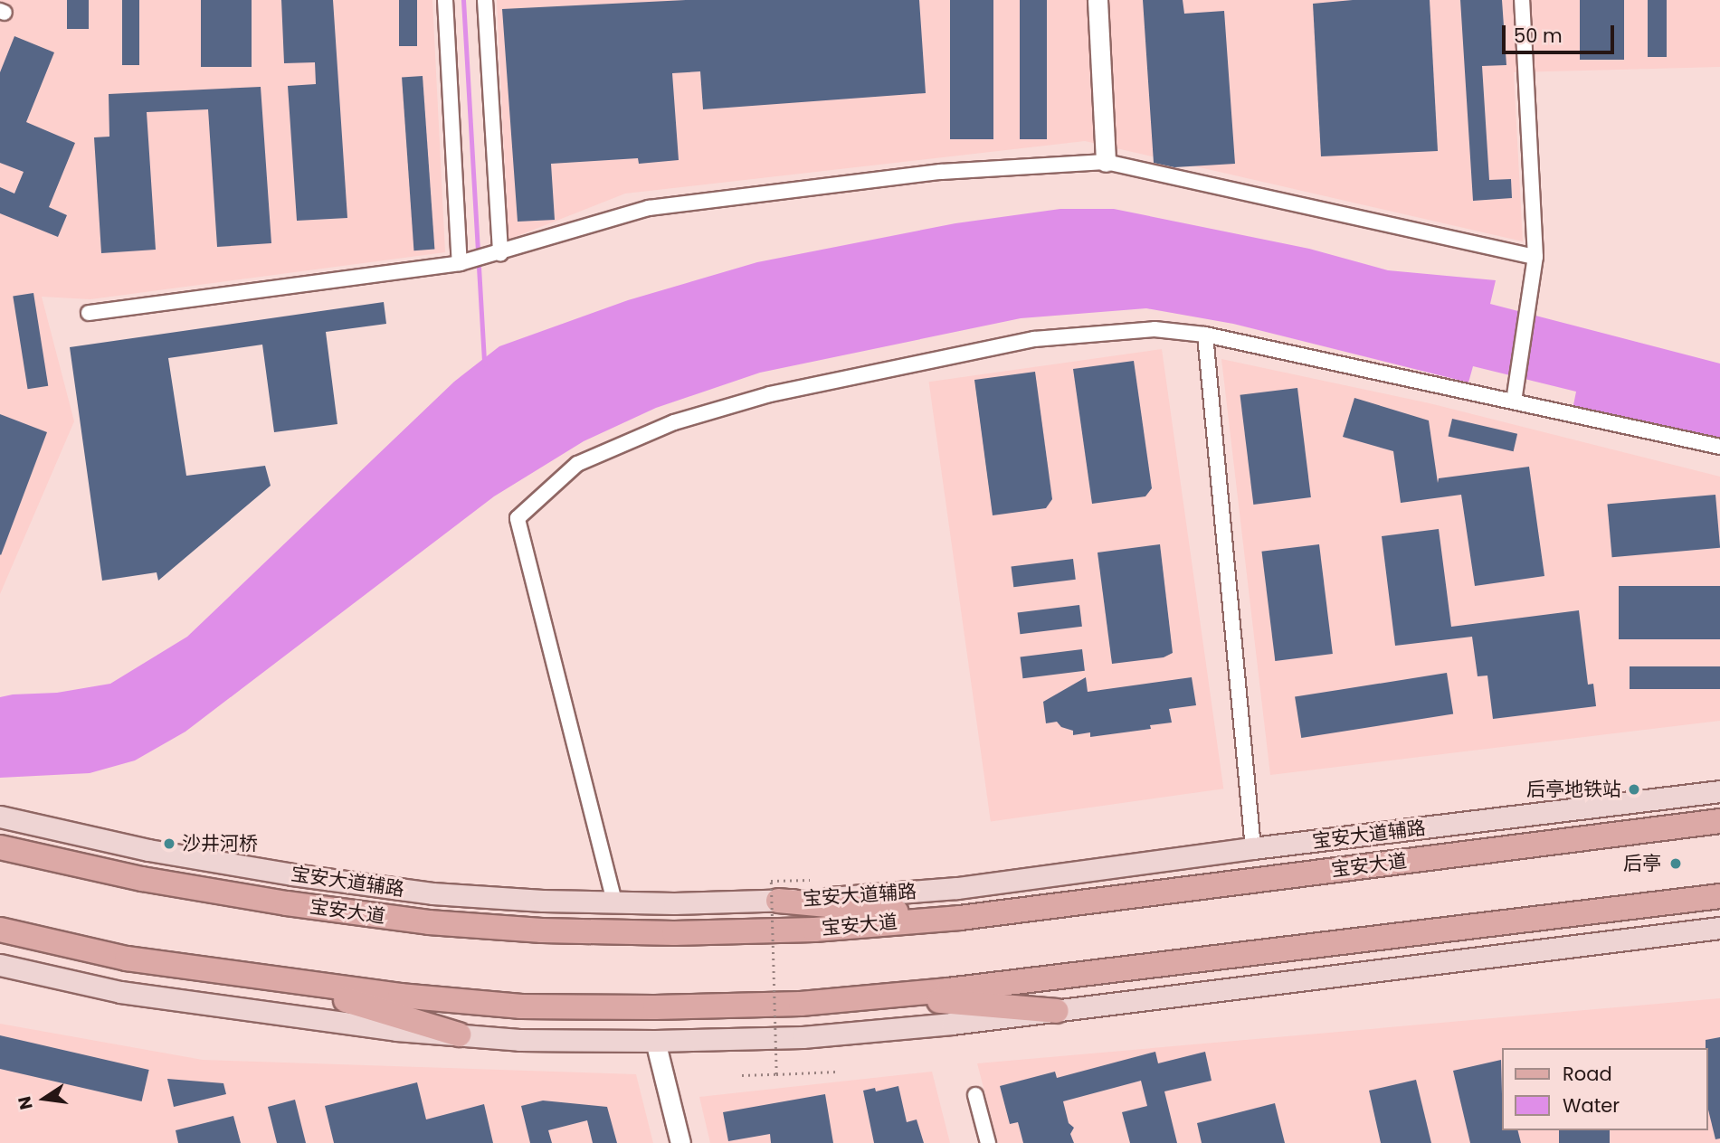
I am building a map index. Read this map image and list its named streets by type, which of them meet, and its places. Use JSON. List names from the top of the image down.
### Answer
{
  "streets": {
    "main road": ["宝安大道辅路", "宝安大道"]
  },
  "places": ["后亭地铁站", "沙井河桥", "后亭"],
  "legend": ["Road", "Water"],
  "scale_bar": "50 m",
  "north": "left"
}
